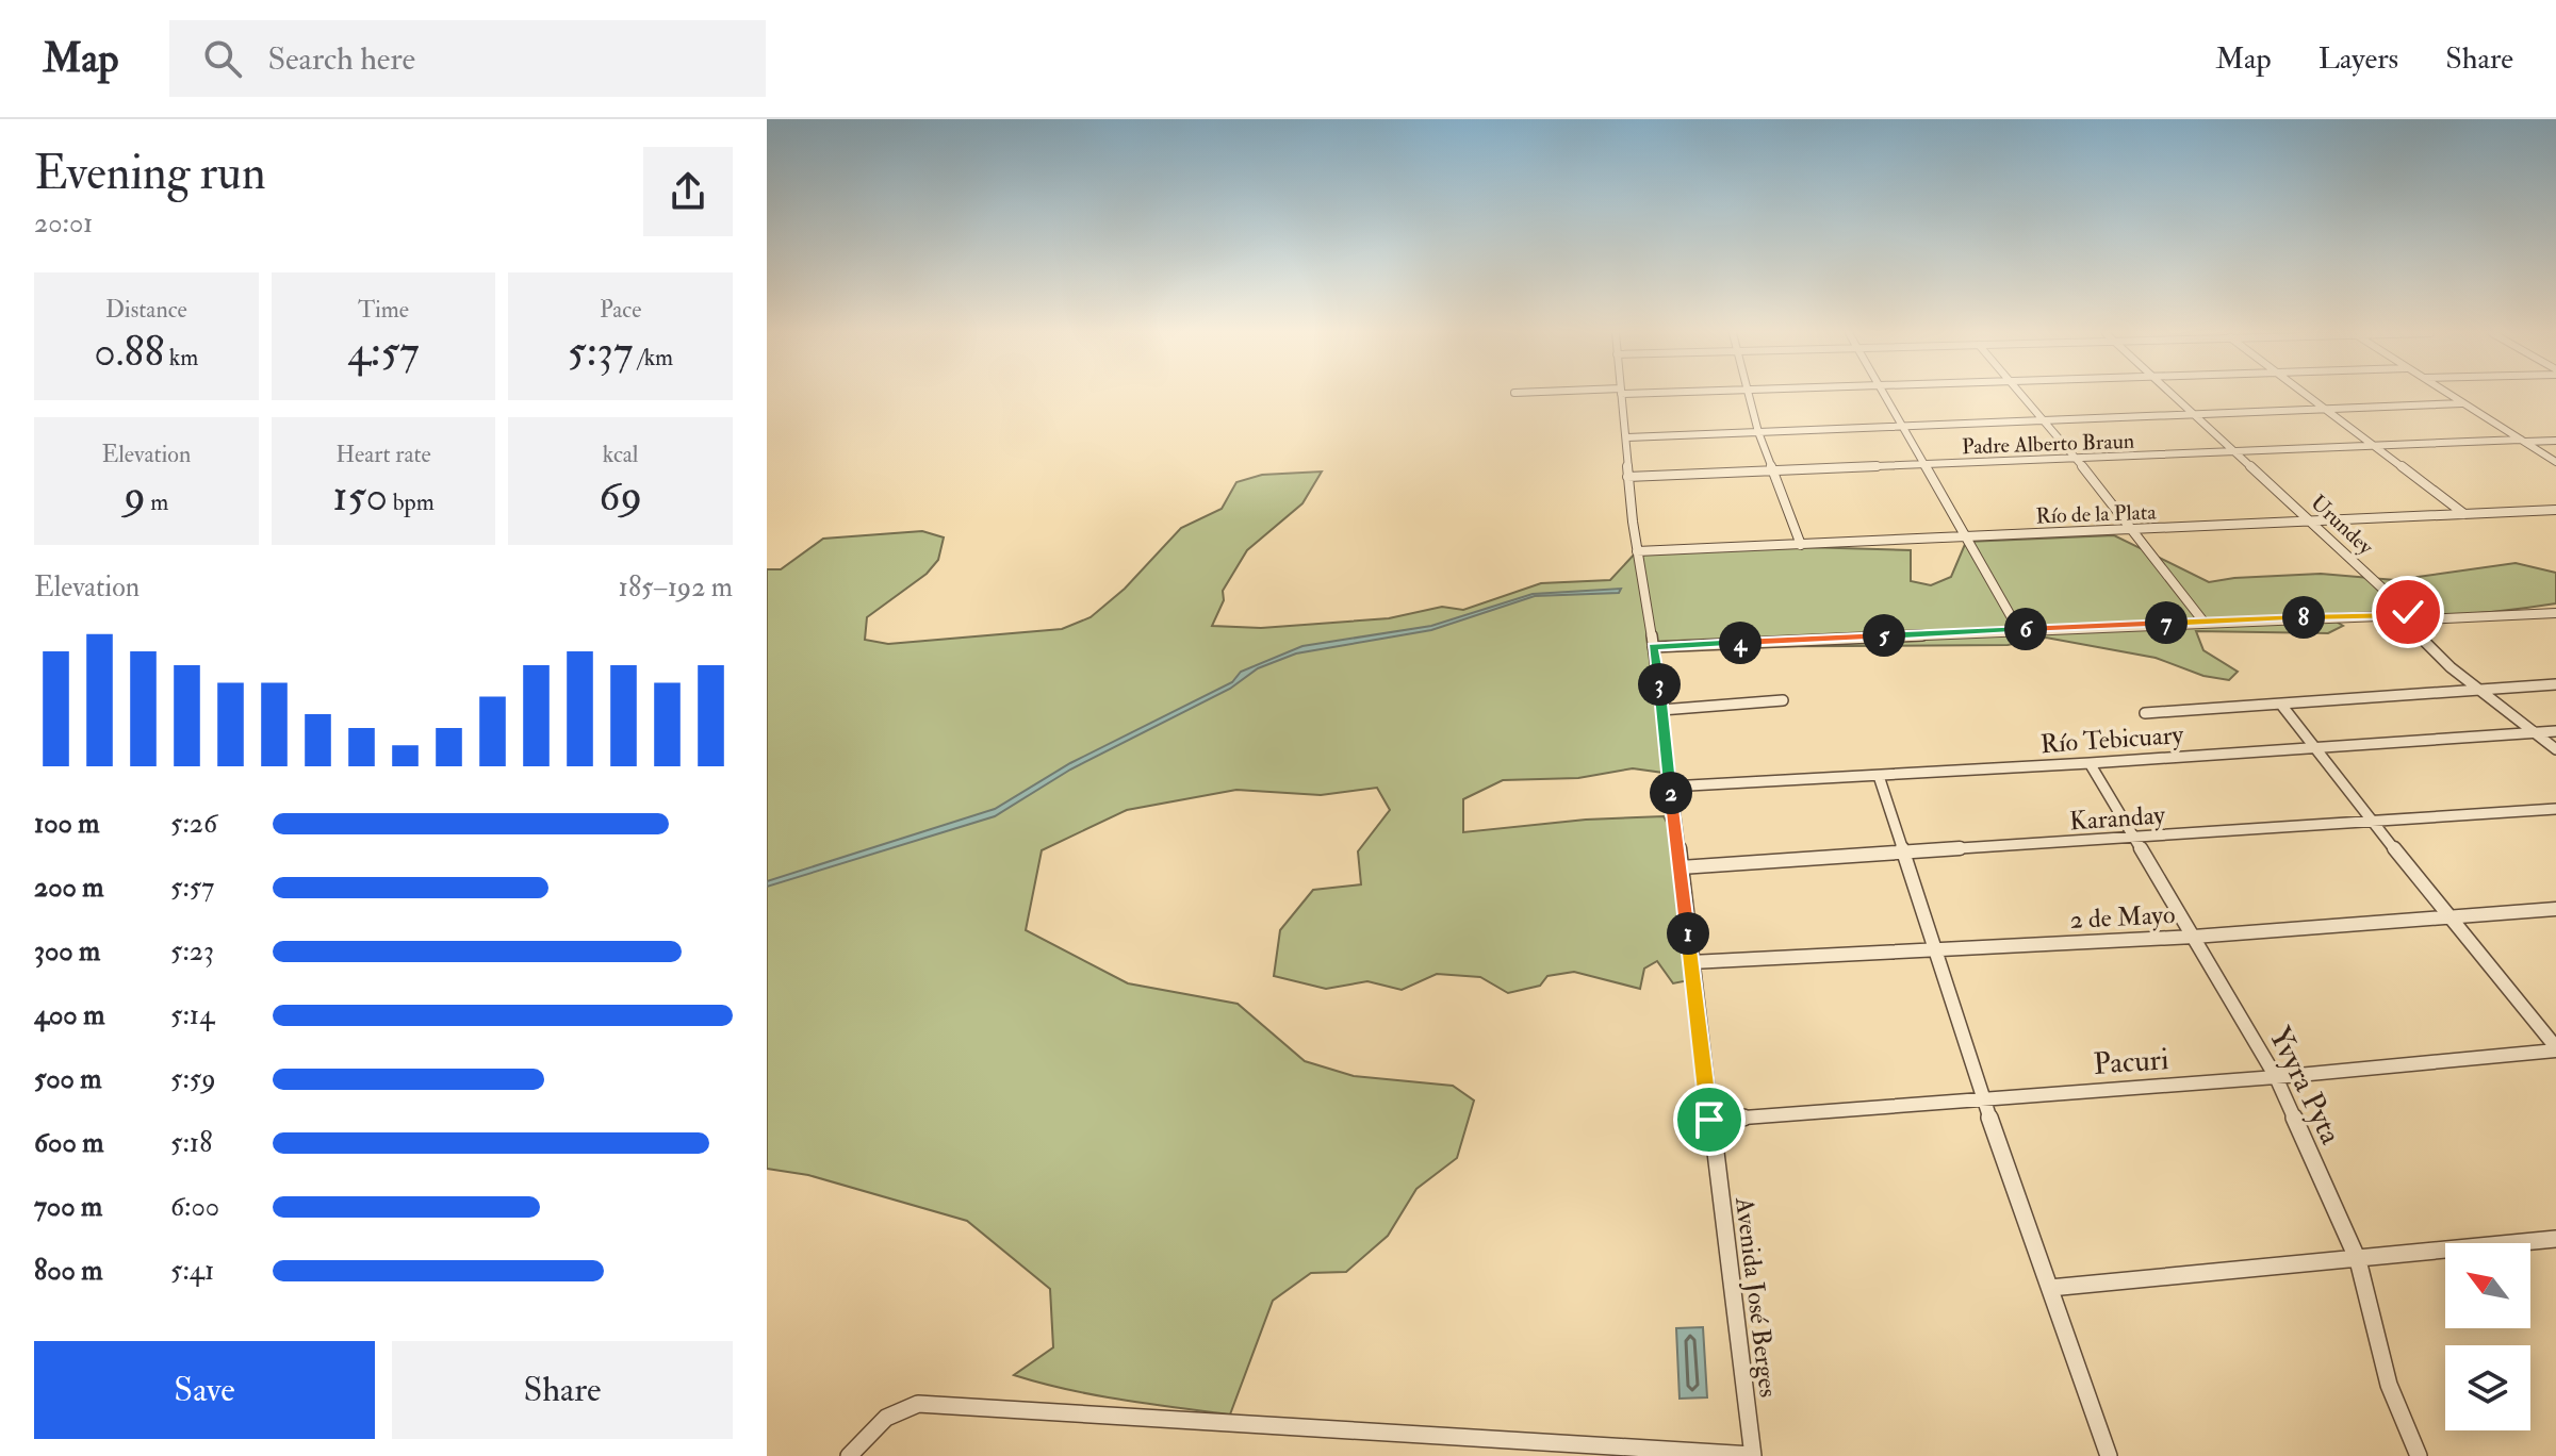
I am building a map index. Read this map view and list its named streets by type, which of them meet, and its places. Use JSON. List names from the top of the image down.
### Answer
{
  "streets": {
    "street": [
      "Padre Alberto Braun",
      "Río de la Plata",
      "Urundey",
      "Río Tebicuary",
      "Karanday",
      "2 de Mayo",
      "Pacuri",
      "Yvyra Pyta",
      "Avenida José Berges"
    ]
  },
  "crossings": [
    ["Padre Alberto Braun", "Urundey"],
    ["Padre Alberto Braun", "Avenida José Berges"],
    ["Río de la Plata", "Urundey"],
    ["Río de la Plata", "Avenida José Berges"],
    ["Río Tebicuary", "Yvyra Pyta"],
    ["Río Tebicuary", "Avenida José Berges"],
    ["Karanday", "Yvyra Pyta"],
    ["Karanday", "Avenida José Berges"],
    ["2 de Mayo", "Yvyra Pyta"],
    ["2 de Mayo", "Avenida José Berges"],
    ["Pacuri", "Yvyra Pyta"],
    ["Pacuri", "Avenida José Berges"]
  ],
  "north": "top left",
  "page": {
    "header": "Map",
    "search": "Search here",
    "nav": ["Map", "Layers", "Share"],
    "heading": ["Evening run", "20:01"],
    "stats": [
      ["Distance", "0.88 km"],
      ["Time", "4:57"],
      ["Pace", "5:37 /km"],
      ["Elevation", "9 m"],
      ["Heart rate", "150 bpm"],
      ["kcal", "69"]
    ],
    "chart": ["Elevation", "185–192 m"],
    "pins": [
      "8",
      "7",
      "6",
      "5",
      "4",
      "3",
      "2",
      "1"
    ],
    "list": [
      {
        "name": "100 m",
        "note": "5:26"
      },
      {
        "name": "200 m",
        "note": "5:57"
      },
      {
        "name": "300 m",
        "note": "5:23"
      },
      {
        "name": "400 m",
        "note": "5:14"
      },
      {
        "name": "500 m",
        "note": "5:59"
      },
      {
        "name": "600 m",
        "note": "5:18"
      },
      {
        "name": "700 m",
        "note": "6:00"
      },
      {
        "name": "800 m",
        "note": "5:41"
      }
    ],
    "buttons": ["Save", "Share"]
  }
}
